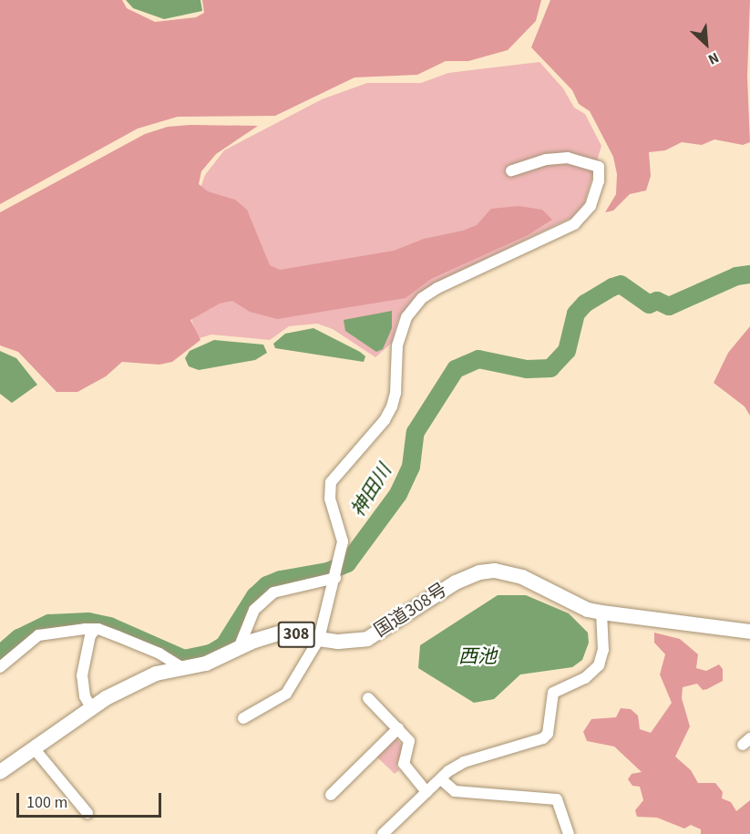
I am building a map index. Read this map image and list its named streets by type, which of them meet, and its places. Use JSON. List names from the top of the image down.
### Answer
{
  "streets": {
    "highway": ["国道308号", "308"]
  },
  "water": ["神田川", "西池"],
  "scale_bar": "100 m",
  "north": "bottom right"
}
